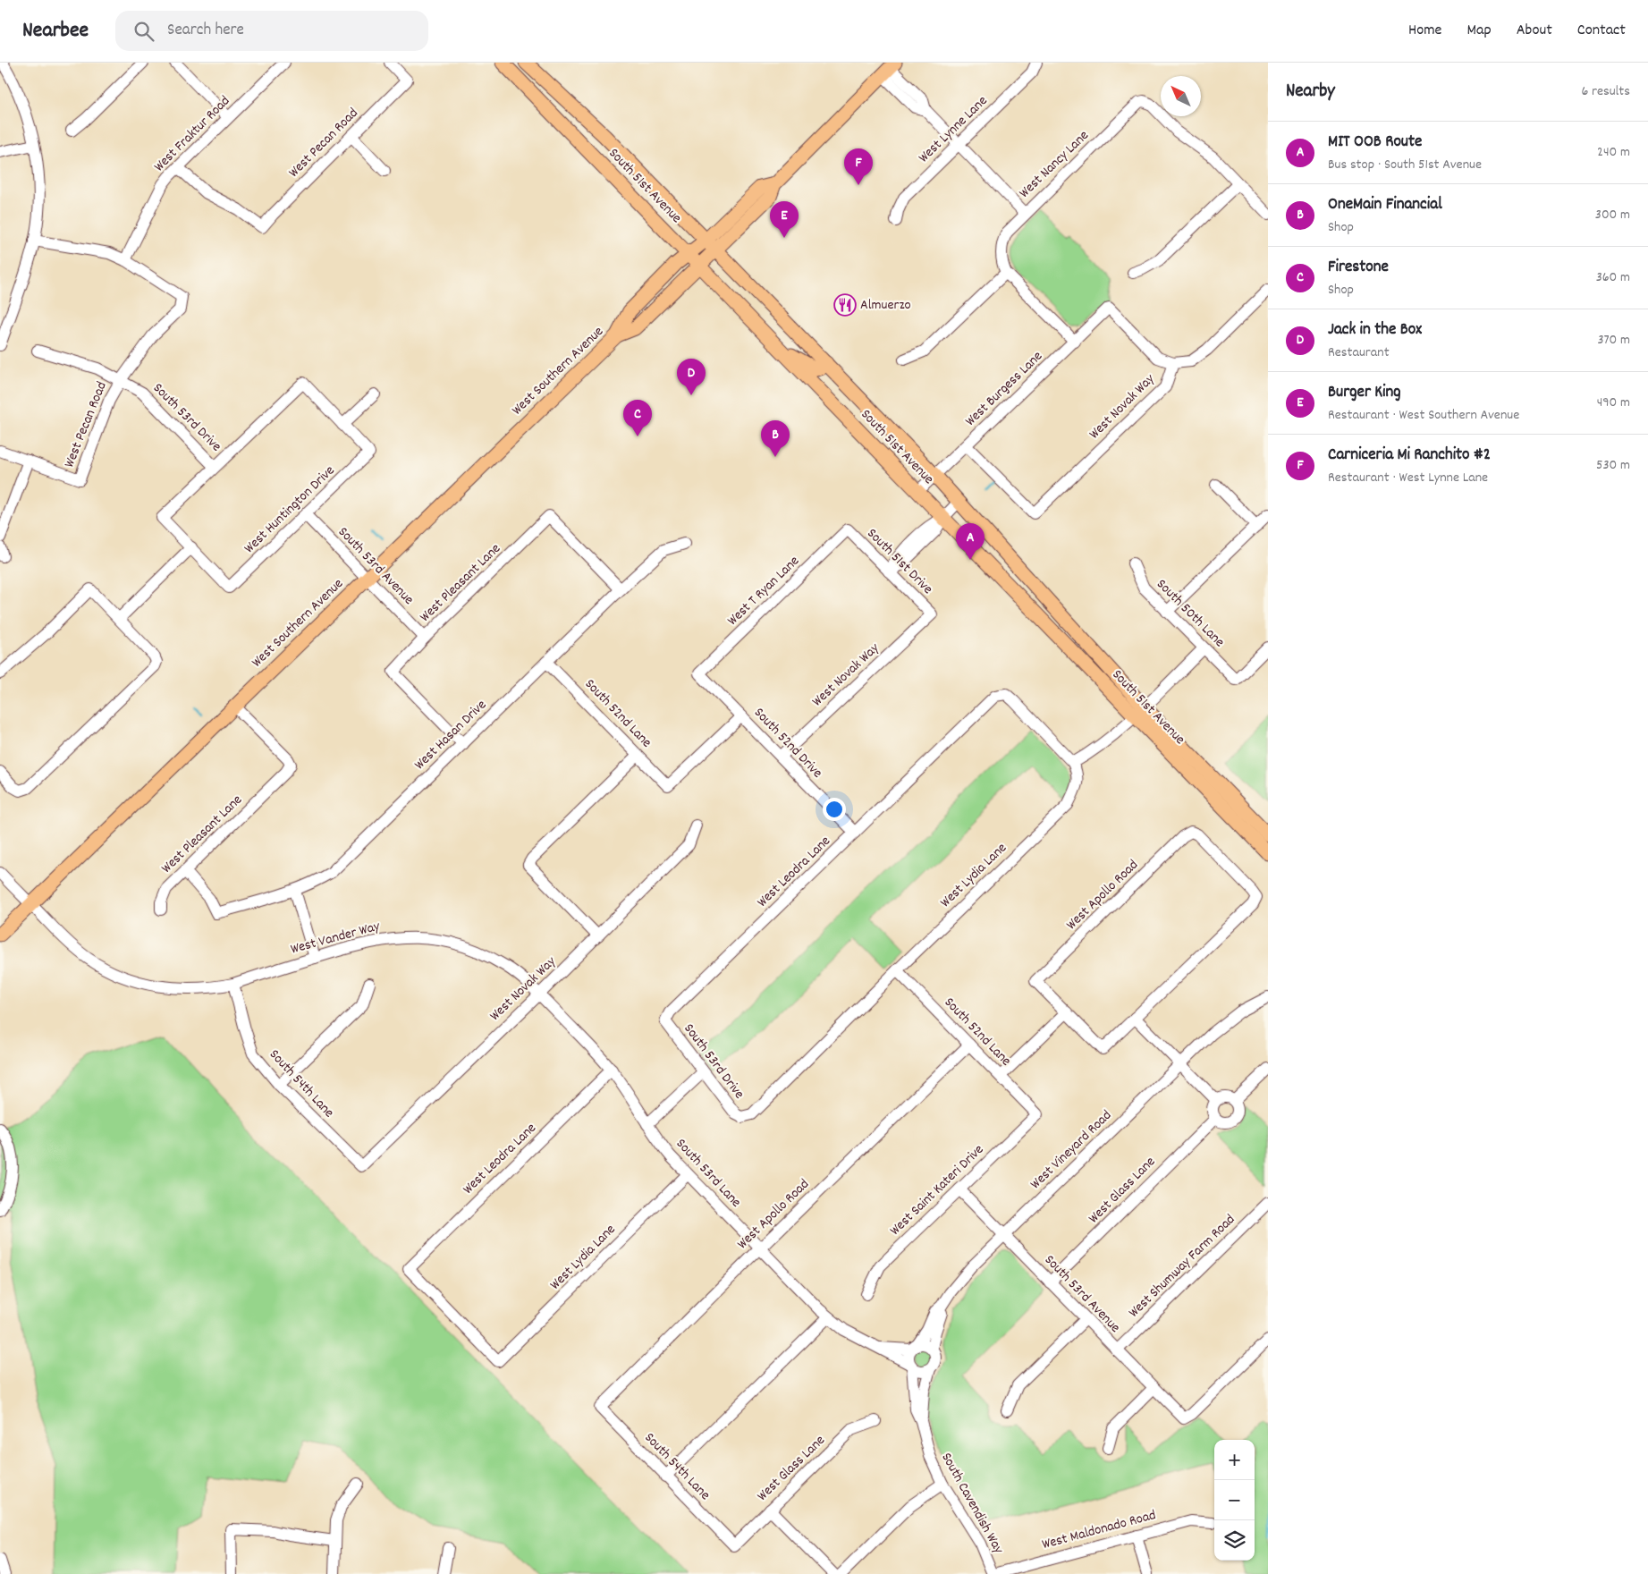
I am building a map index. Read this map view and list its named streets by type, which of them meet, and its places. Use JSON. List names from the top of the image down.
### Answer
{
  "streets": {
    "main road": ["South 51st Avenue", "West Southern Avenue"],
    "street": [
      "West Lynne Lane",
      "West Fraktur Road",
      "West Pecan Road",
      "West Nancy Lane",
      "West Burgess Lane",
      "West Novak Way",
      "South 53rd Drive",
      "West Huntington Drive",
      "South 51st Drive",
      "South 53rd Avenue",
      "West Pleasant Lane",
      "West T Ryan Lane",
      "South 50th Lane",
      "South 52nd Lane",
      "West Hasan Drive",
      "South 52nd Drive",
      "West Leodra Lane",
      "West Lydia Lane",
      "West Apollo Road",
      "West Vander Way",
      "South 54th Lane",
      "West Vineyard Road",
      "South 53rd Lane",
      "West Saint Kateri Drive",
      "West Glass Lane",
      "West Shumway Farm Road",
      "South Cavendish Way",
      "West Maldonado Road"
    ]
  },
  "crossings": [
    ["West Fraktur Road", "West Pecan Road"],
    ["West Pecan Road", "South 53rd Drive"],
    ["South 51st Avenue", "West Southern Avenue"],
    ["South 51st Avenue", "West Burgess Lane"],
    ["West Southern Avenue", "South 53rd Avenue"],
    ["West Southern Avenue", "West Pleasant Lane"],
    ["West Southern Avenue", "West Vander Way"],
    ["West Burgess Lane", "West Novak Way"],
    ["West Novak Way", "South 51st Drive"],
    ["West Novak Way", "South 52nd Drive"],
    ["West Novak Way", "West Vander Way"],
    ["West Novak Way", "South 54th Lane"],
    ["West Novak Way", "South 53rd Lane"],
    ["South 53rd Drive", "West Leodra Lane"],
    ["South 53rd Drive", "West Lydia Lane"],
    ["West Huntington Drive", "South 53rd Avenue"],
    ["South 51st Drive", "West T Ryan Lane"],
    ["South 53rd Avenue", "West Pleasant Lane"],
    ["South 53rd Avenue", "West Vineyard Road"],
    ["South 53rd Avenue", "West Saint Kateri Drive"],
    ["South 53rd Avenue", "West Glass Lane"],
    ["South 53rd Avenue", "West Shumway Farm Road"],
    ["West Pleasant Lane", "West Hasan Drive"],
    ["West T Ryan Lane", "South 52nd Drive"],
    ["South 52nd Lane", "West Hasan Drive"],
    ["South 52nd Lane", "South 52nd Drive"],
    ["South 52nd Lane", "West Lydia Lane"],
    ["South 52nd Lane", "West Apollo Road"],
    ["South 52nd Lane", "West Saint Kateri Drive"],
    ["South 52nd Drive", "West Leodra Lane"],
    ["West Leodra Lane", "West Lydia Lane"],
    ["West Leodra Lane", "South 53rd Lane"],
    ["West Lydia Lane", "South 53rd Lane"],
    ["West Apollo Road", "South 54th Lane"],
    ["West Apollo Road", "South 53rd Lane"],
    ["West Vander Way", "South 54th Lane"],
    ["West Vander Way", "South 53rd Lane"],
    ["South 54th Lane", "West Glass Lane"],
    ["West Vineyard Road", "South 53rd Lane"],
    ["West Vineyard Road", "South Cavendish Way"],
    ["South 53rd Lane", "South Cavendish Way"],
    ["South Cavendish Way", "West Maldonado Road"]
  ],
  "places": {
    "restaurant": ["Almuerzo"]
  },
  "north": "top left",
  "page": {
    "header": "Nearbee",
    "search": "Search here",
    "nav": [
      "Home",
      "Map",
      "About",
      "Contact"
    ],
    "heading": ["Nearby", "6 results"],
    "list": [
      {
        "mark": "A",
        "name": "MIT OOB Route",
        "note": "Bus stop · South 51st Avenue",
        "value": "240 m"
      },
      {
        "mark": "B",
        "name": "OneMain Financial",
        "note": "Shop",
        "value": "300 m"
      },
      {
        "mark": "C",
        "name": "Firestone",
        "note": "Shop",
        "value": "360 m"
      },
      {
        "mark": "D",
        "name": "Jack in the Box",
        "note": "Restaurant",
        "value": "370 m"
      },
      {
        "mark": "E",
        "name": "Burger King",
        "note": "Restaurant · West Southern Avenue",
        "value": "490 m"
      },
      {
        "mark": "F",
        "name": "Carniceria Mi Ranchito #2",
        "note": "Restaurant · West Lynne Lane",
        "value": "530 m"
      }
    ],
    "pins": [
      "F",
      "E",
      "D",
      "C",
      "B",
      "A"
    ],
    "map_buttons": ["+", "−"]
  }
}
